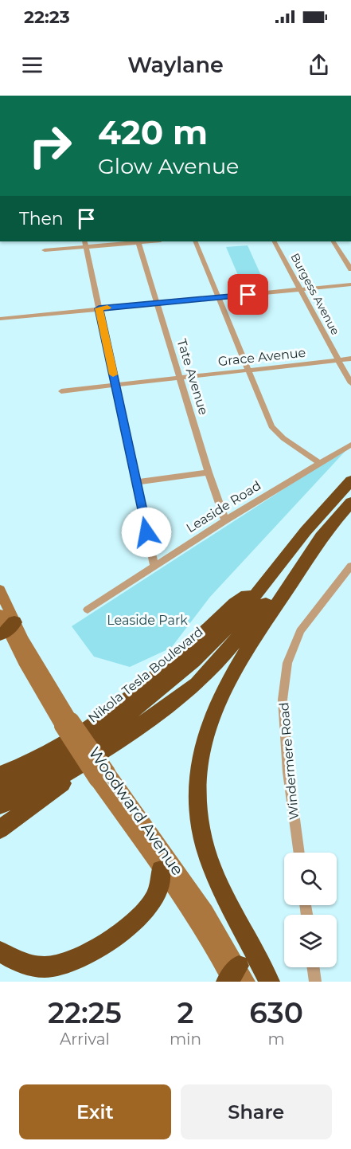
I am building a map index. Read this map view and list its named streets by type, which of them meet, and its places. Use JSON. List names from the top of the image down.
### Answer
{
  "streets": {
    "highway": ["Nikola Tesla Boulevard"],
    "main road": ["Woodward Avenue"],
    "street": [
      "Burgess Avenue",
      "Grace Avenue",
      "Tate Avenue",
      "Leaside Road",
      "Windermere Road"
    ]
  },
  "crossings": [
    ["Burgess Avenue", "Grace Avenue"],
    ["Grace Avenue", "Tate Avenue"],
    ["Tate Avenue", "Leaside Road"]
  ],
  "parks": ["Leaside Park"],
  "page": {
    "status": "22:23",
    "header": "Waylane",
    "turn": ["420 m", "Glow Avenue"],
    "then": "Then",
    "eta": [
      "22:25",
      "Arrival",
      "2",
      "min",
      "630",
      "m"
    ],
    "buttons": ["Exit", "Share"]
  }
}
